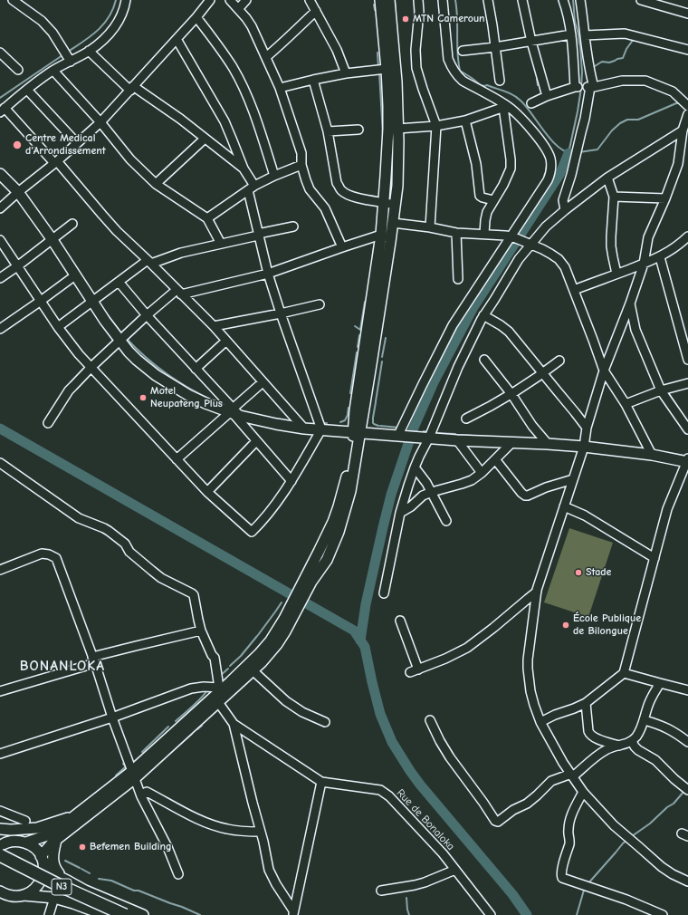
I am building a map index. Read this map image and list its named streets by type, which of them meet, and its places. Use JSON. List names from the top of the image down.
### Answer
{
  "streets": {
    "highway": ["N3"],
    "street": ["Rue de Bonaloka"]
  },
  "districts": ["BONANLOKA"],
  "places": [
    "MTN Cameroun",
    "Centre Medical d'Arrondissement",
    "Motel Neupateng Plus",
    "Stade",
    "École Publique de Bilongue",
    "Befemen Building"
  ]
}
